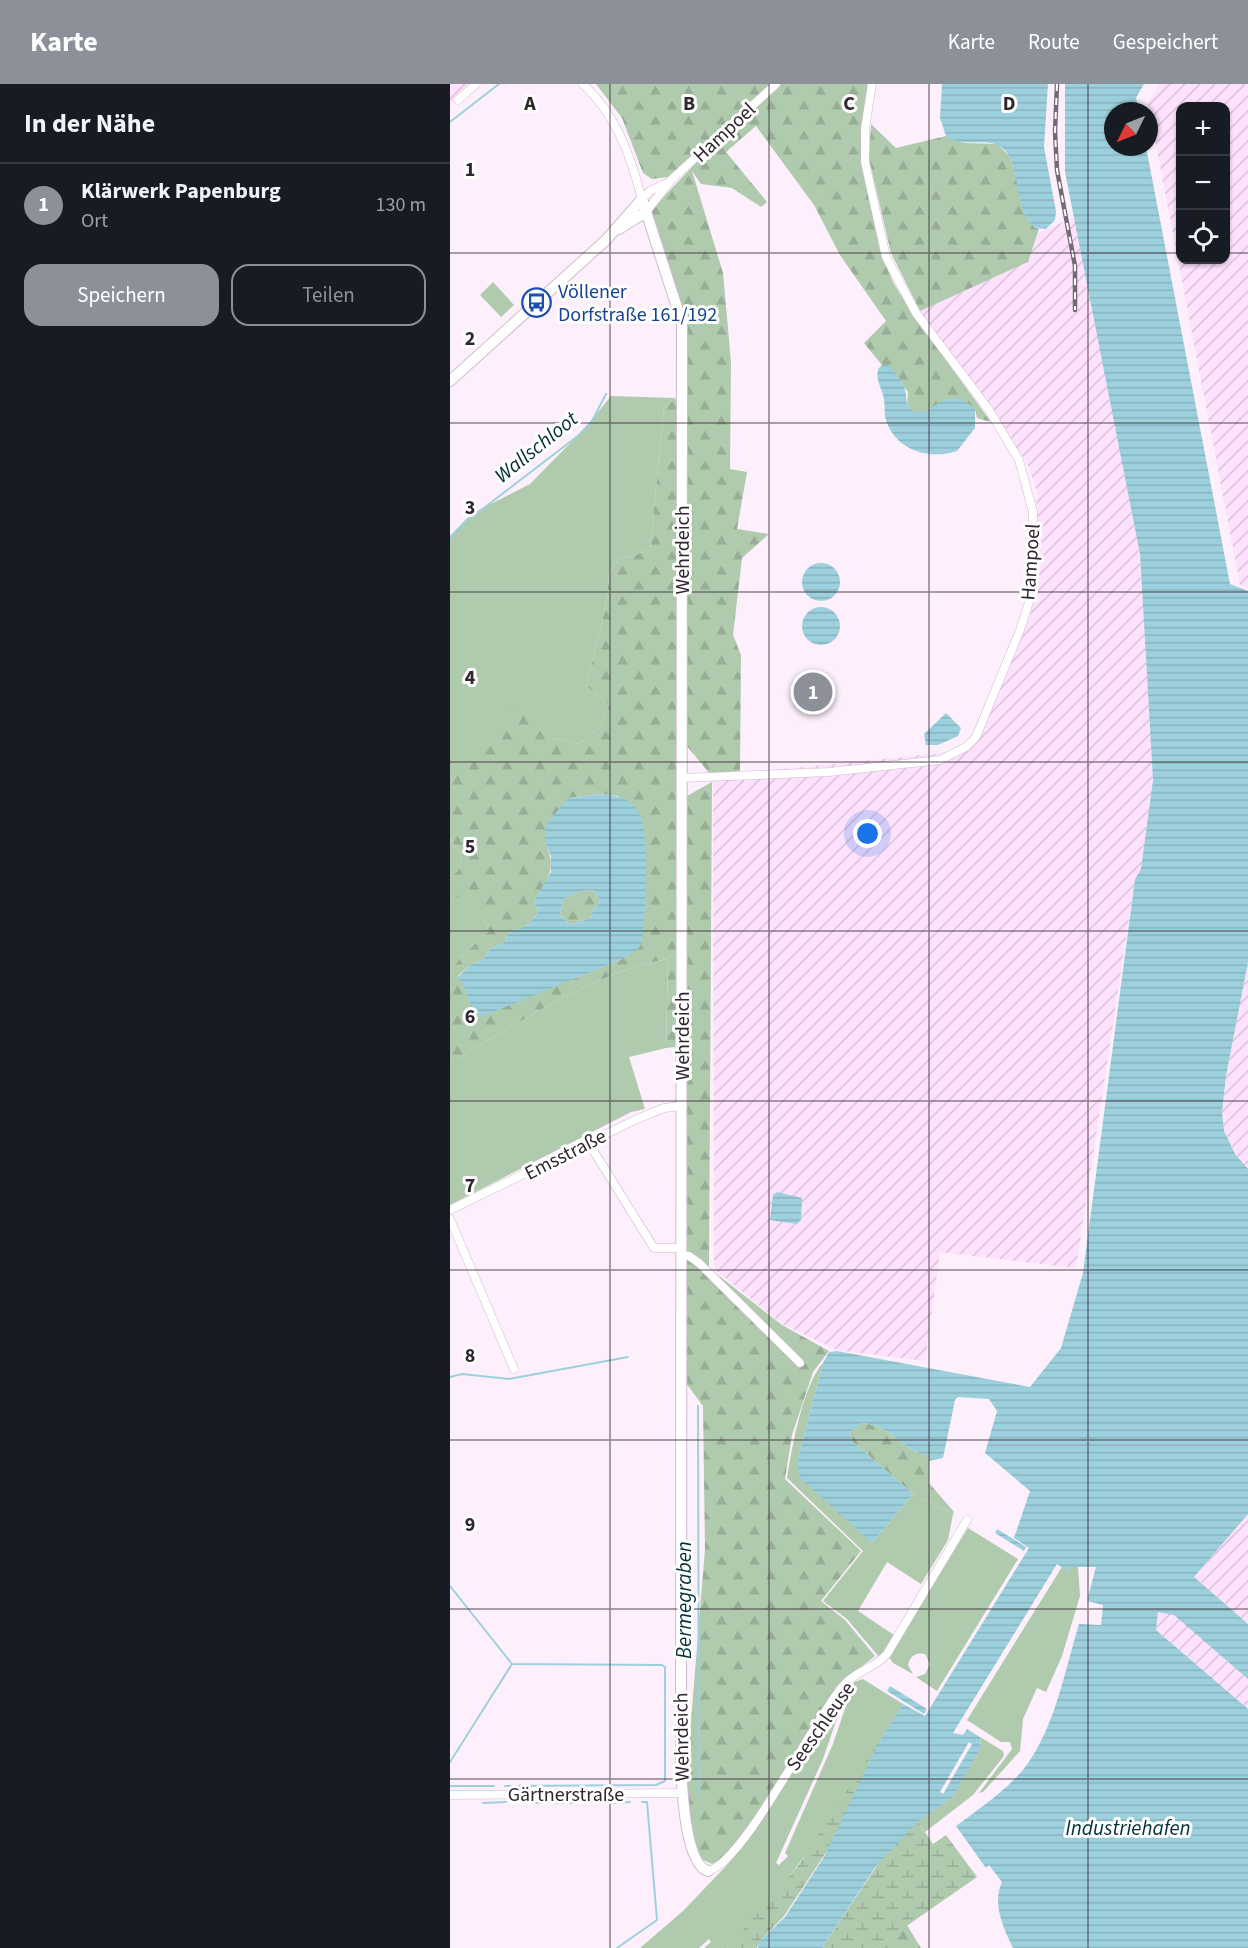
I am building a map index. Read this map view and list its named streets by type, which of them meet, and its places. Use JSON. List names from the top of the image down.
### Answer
{
  "streets": {
    "street": [
      "Hampoel",
      "Wehrdeich",
      "Emsstraße",
      "Seeschleuse",
      "Gärtnerstraße"
    ]
  },
  "crossings": [
    ["Hampoel", "Wehrdeich"],
    ["Wehrdeich", "Emsstraße"],
    ["Wehrdeich", "Seeschleuse"],
    ["Wehrdeich", "Gärtnerstraße"]
  ],
  "water": ["Wallschloot", "Bermegraben", "Industriehafen"],
  "places": {
    "bus stop": ["Völlener Dorfstraße 161/192"]
  },
  "north": "bottom left",
  "page": {
    "header": "Karte",
    "nav": ["Karte", "Route", "Gespeichert"],
    "heading": "In der Nähe",
    "map_buttons": ["+", "−"],
    "list": [
      {
        "mark": "1",
        "name": "Klärwerk Papenburg",
        "note": "Ort",
        "value": "130 m"
      }
    ],
    "buttons": ["Speichern", "Teilen"],
    "pins": "1"
  },
  "grid": {
    "columns": [
      "A",
      "B",
      "C",
      "D"
    ],
    "rows": [
      "1",
      "2",
      "3",
      "4",
      "5",
      "6",
      "7",
      "8",
      "9"
    ]
  }
}
